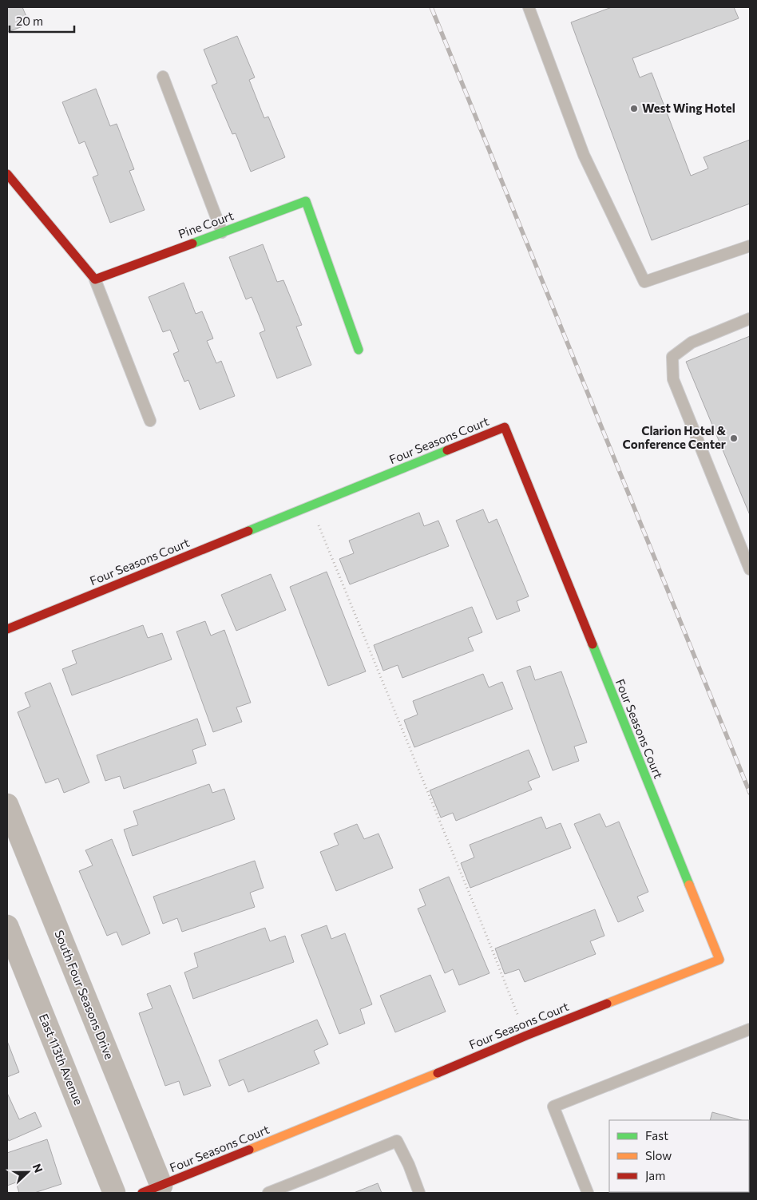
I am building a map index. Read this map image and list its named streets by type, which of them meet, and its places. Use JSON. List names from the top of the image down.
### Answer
{
  "streets": {
    "street": [
      "Pine Court",
      "Four Seasons Court",
      "South Four Seasons Drive",
      "East 113th Avenue"
    ]
  },
  "crossings": [
    ["Four Seasons Court", "South Four Seasons Drive"]
  ],
  "places": ["West Wing Hotel", "Clarion Hotel & Conference Center"],
  "legend": ["Fast", "Slow", "Jam"],
  "scale_bar": "20 m",
  "north": "right"
}
